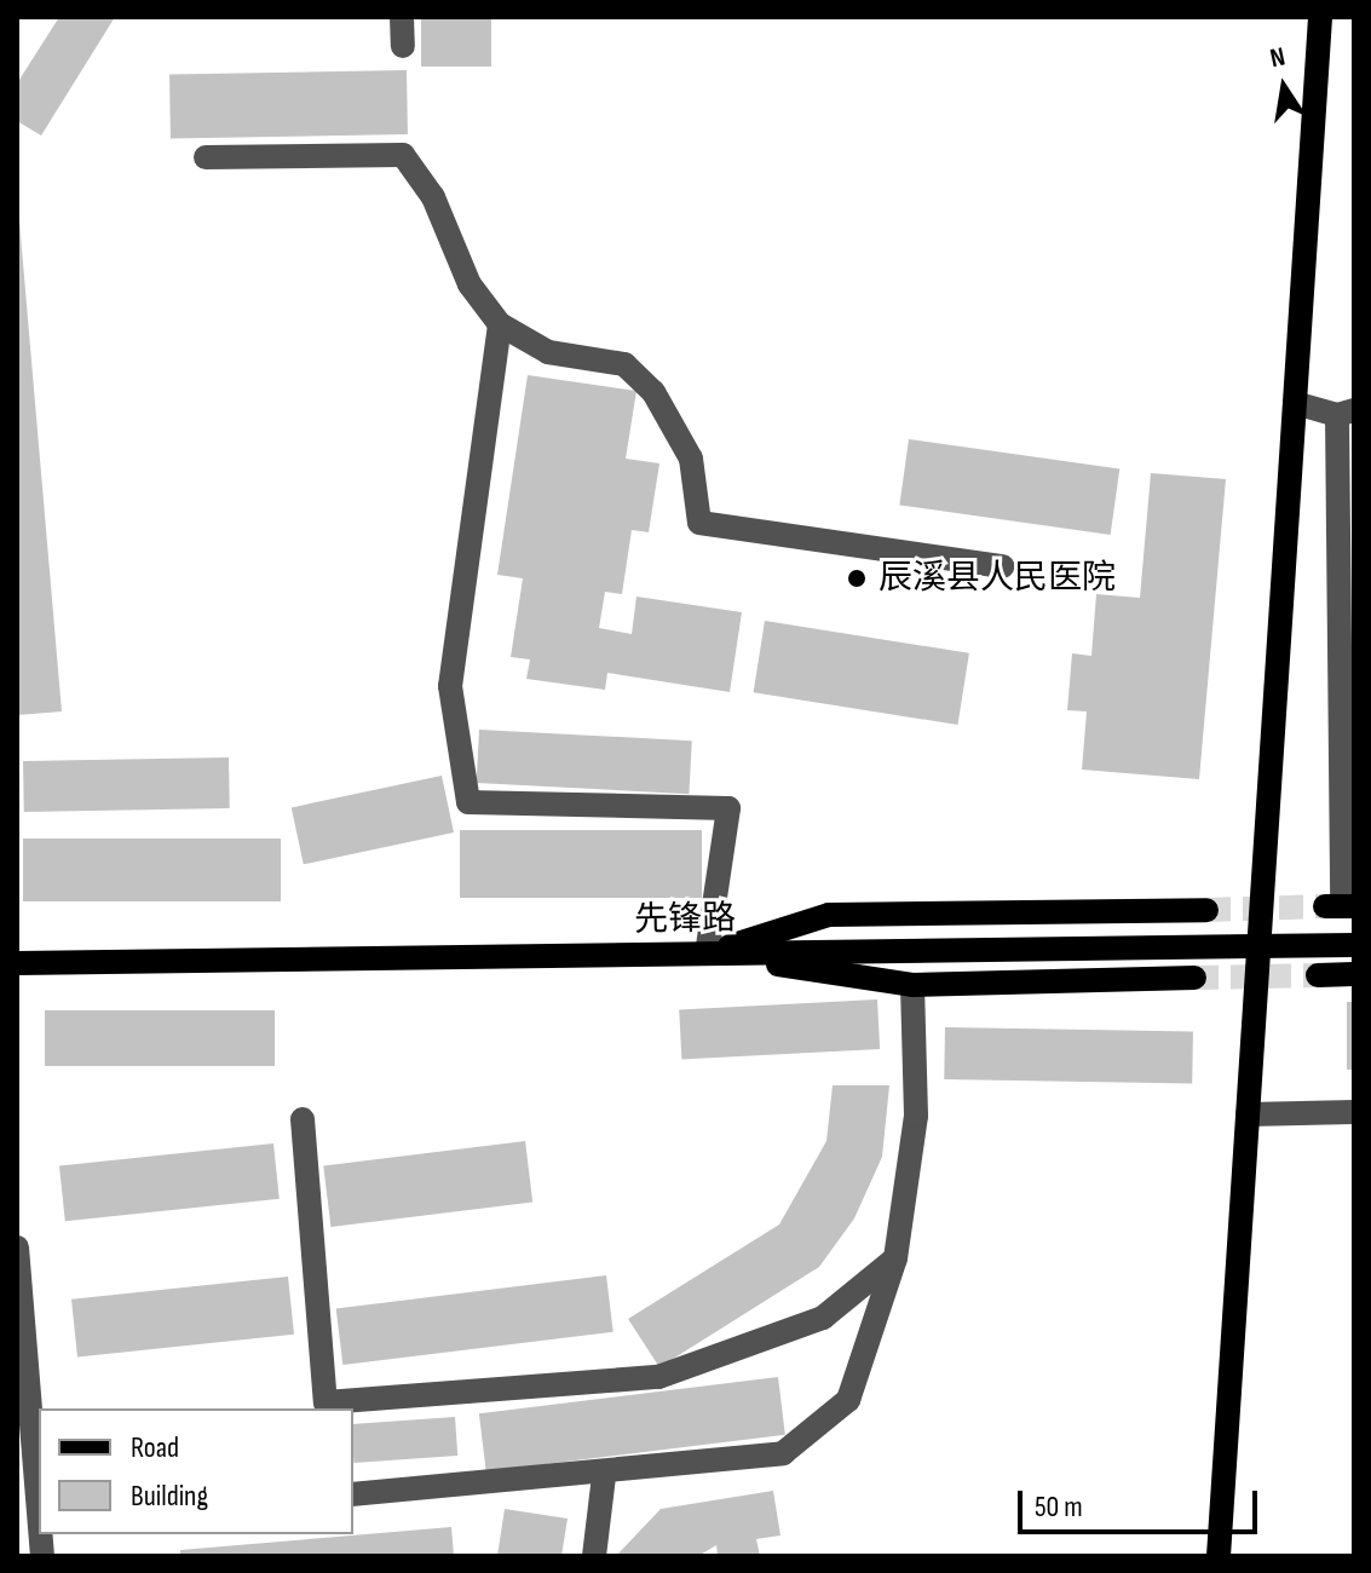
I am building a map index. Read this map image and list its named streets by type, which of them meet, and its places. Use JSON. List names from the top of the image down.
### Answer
{
  "streets": {
    "main road": ["先锋路"]
  },
  "places": ["辰溪县人民医院"],
  "legend": ["Road", "Building"],
  "scale_bar": "50 m",
  "north": "top"
}
